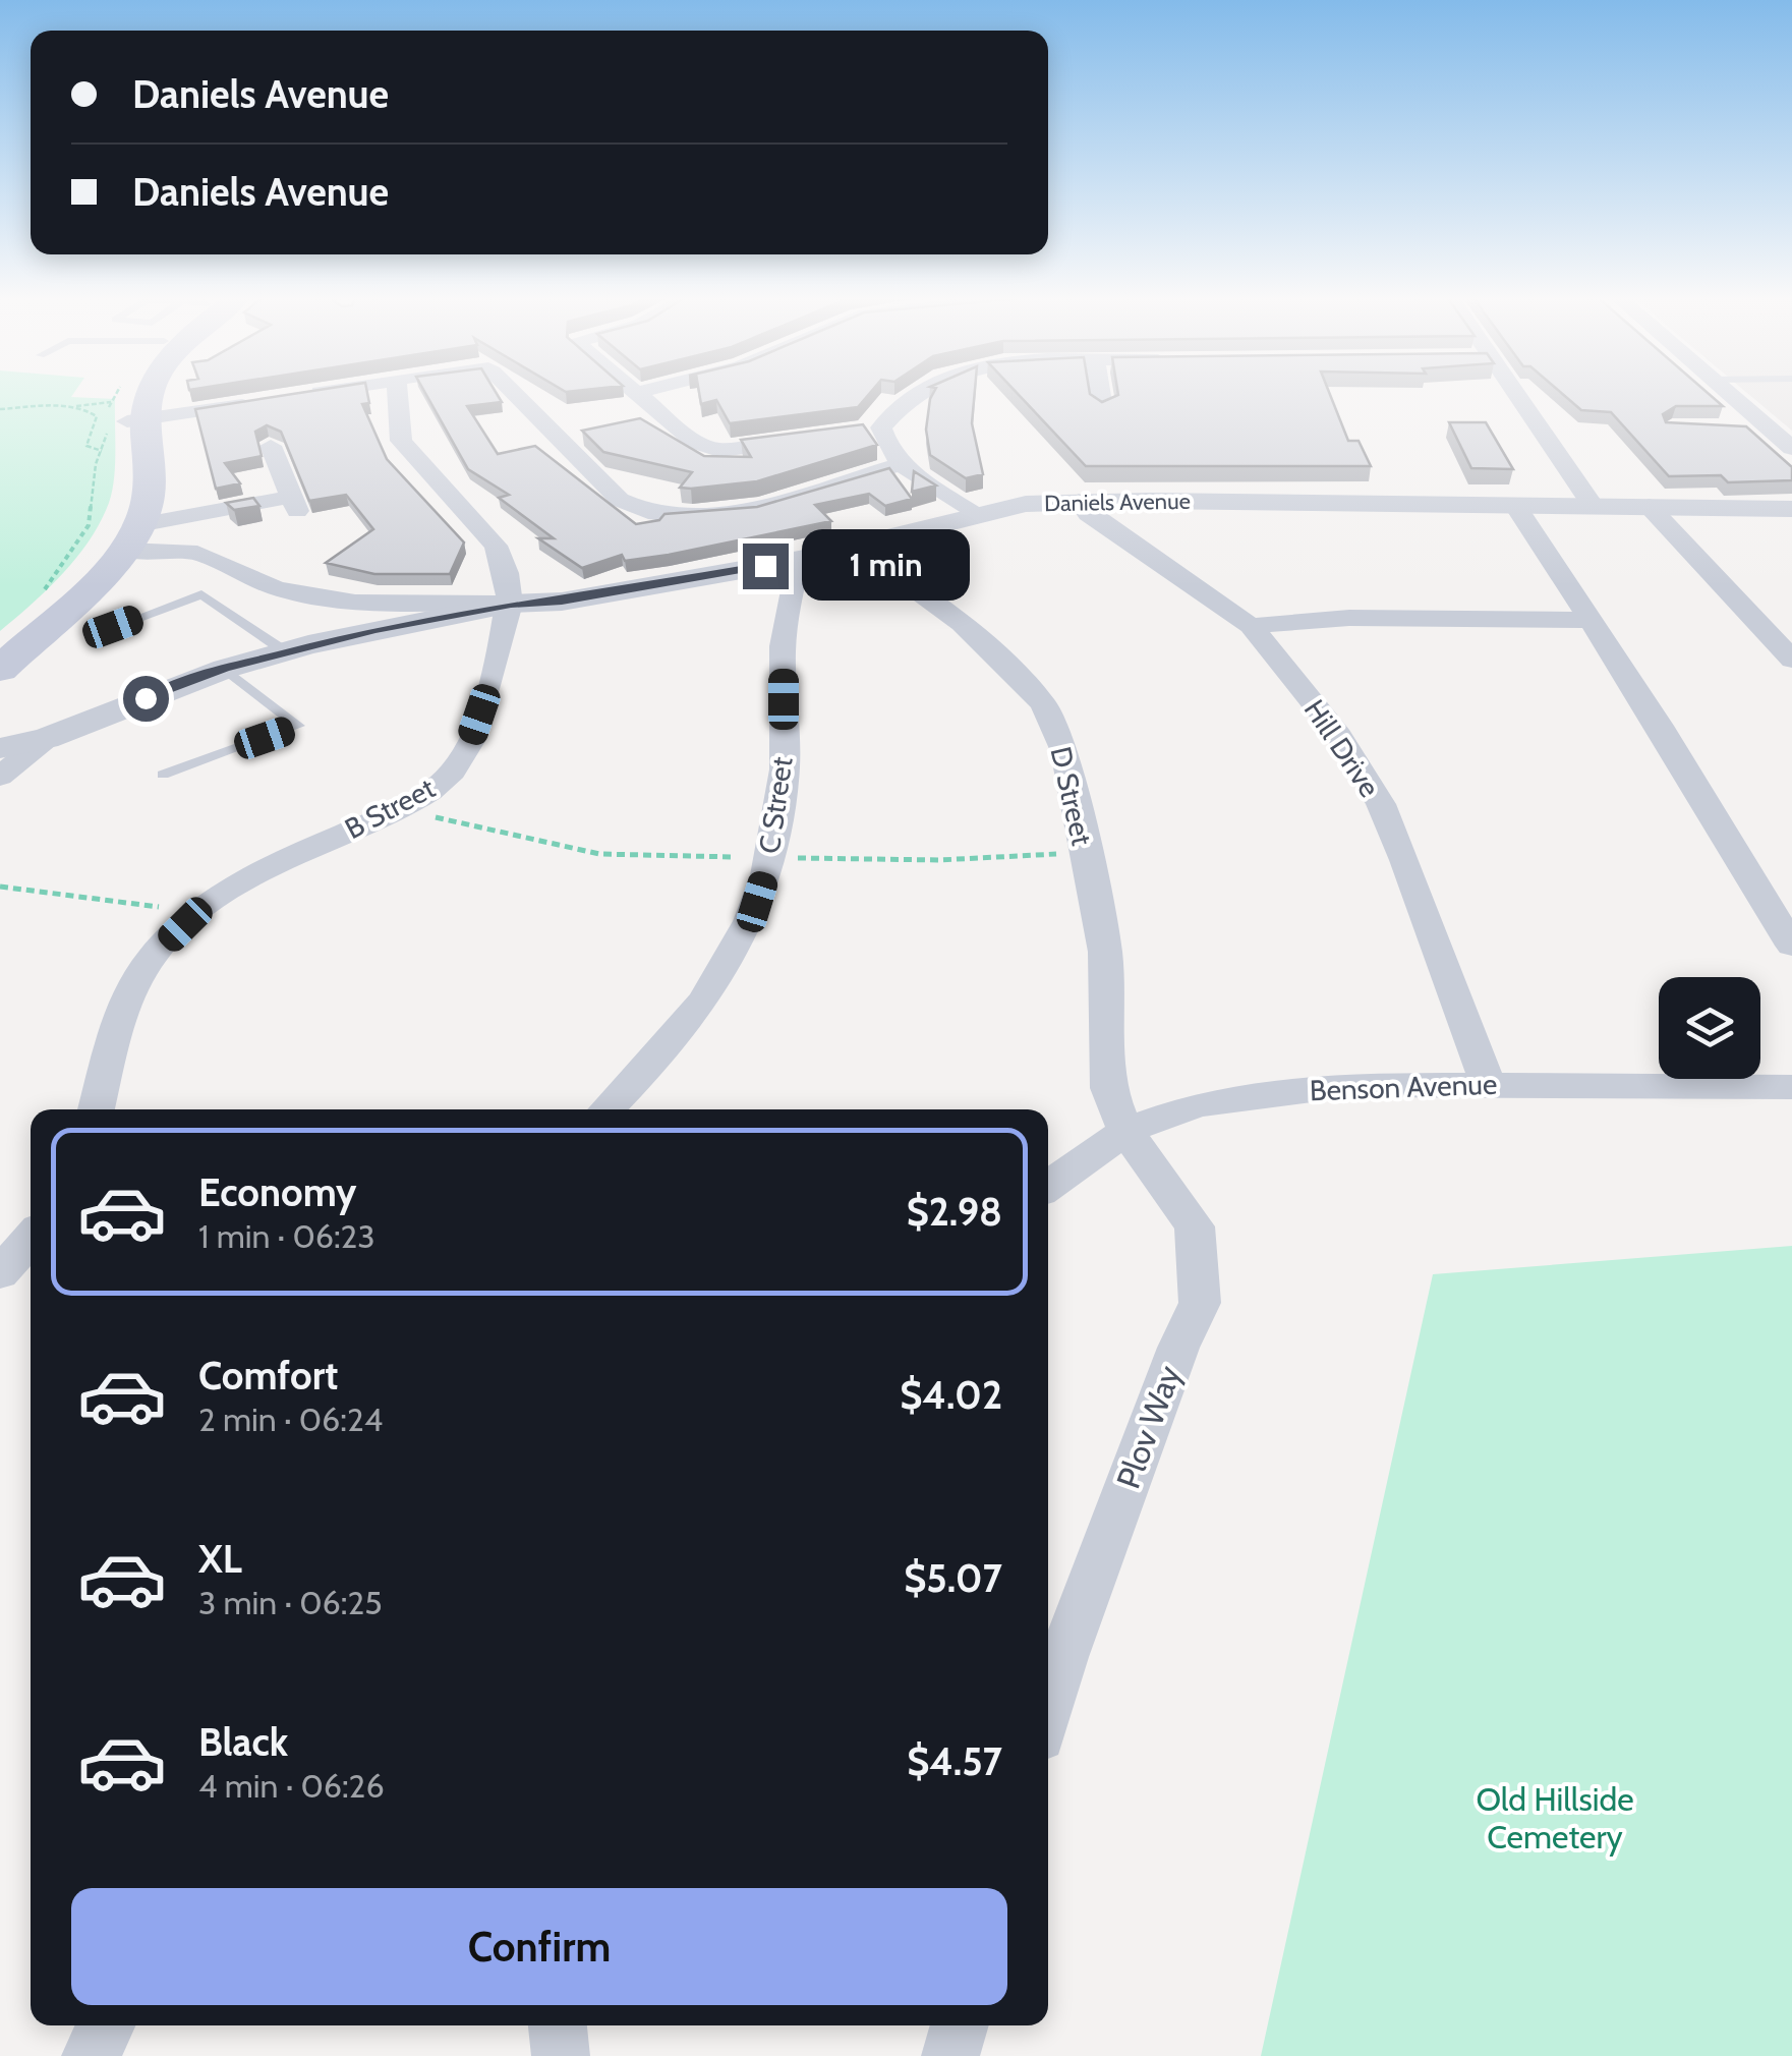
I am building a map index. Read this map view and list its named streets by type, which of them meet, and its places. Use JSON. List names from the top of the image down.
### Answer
{
  "streets": {
    "street": [
      "Daniels Avenue",
      "Hill Drive",
      "D Street",
      "C Street",
      "B Street",
      "Benson Avenue",
      "Plov Way"
    ]
  },
  "crossings": [
    ["Daniels Avenue", "Hill Drive"],
    ["Daniels Avenue", "D Street"],
    ["Daniels Avenue", "C Street"],
    ["Daniels Avenue", "B Street"],
    ["Hill Drive", "Benson Avenue"],
    ["D Street", "Benson Avenue"],
    ["D Street", "Plov Way"],
    ["Benson Avenue", "Plov Way"]
  ],
  "parks": ["Old Hillside Cemetery"],
  "page": {
    "banner": ["Daniels Avenue", "Daniels Avenue"],
    "bubble": "1 min",
    "list": [
      {
        "name": "Economy",
        "note": "1 min · 06:23",
        "value": "$2.98"
      },
      {
        "name": "Comfort",
        "note": "2 min · 06:24",
        "value": "$4.02"
      },
      {
        "name": "XL",
        "note": "3 min · 06:25",
        "value": "$5.07"
      },
      {
        "name": "Black",
        "note": "4 min · 06:26",
        "value": "$4.57"
      }
    ],
    "buttons": "Confirm"
  }
}
